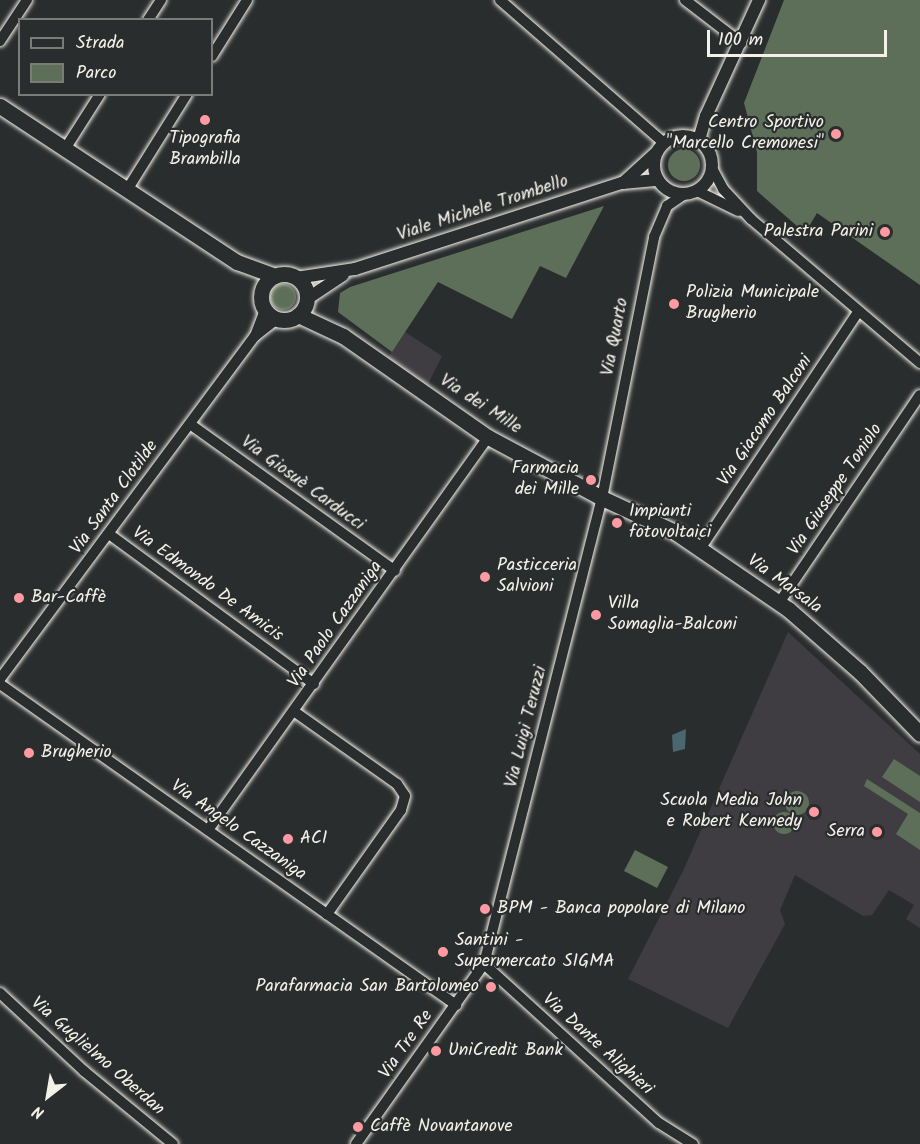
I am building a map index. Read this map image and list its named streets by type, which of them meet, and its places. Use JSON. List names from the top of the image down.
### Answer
{
  "streets": {
    "main road": ["Via dei Mille", "Via Marsala"],
    "street": [
      "Viale Michele Trombello",
      "Via Quarto",
      "Via Giacomo Balconi",
      "Via Giosuè Carducci",
      "Via Giuseppe Toniolo",
      "Via Santa Clotilde",
      "Via Edmondo De Amicis",
      "Via Paolo Cazzaniga",
      "Via Luigi Teruzzi",
      "Via Angelo Cazzaniga",
      "Via Tre Re",
      "Via Dante Alighieri",
      "Via Guglielmo Oberdan"
    ]
  },
  "crossings": [
    ["Viale Michele Trombello", "Via Quarto"],
    ["Viale Michele Trombello", "Via dei Mille"],
    ["Viale Michele Trombello", "Via Santa Clotilde"],
    ["Via Quarto", "Via dei Mille"],
    ["Via Quarto", "Via Marsala"],
    ["Via Quarto", "Via Luigi Teruzzi"],
    ["Via dei Mille", "Via Santa Clotilde"],
    ["Via dei Mille", "Via Marsala"],
    ["Via dei Mille", "Via Paolo Cazzaniga"],
    ["Via dei Mille", "Via Luigi Teruzzi"],
    ["Via Giacomo Balconi", "Via Marsala"],
    ["Via Giosuè Carducci", "Via Santa Clotilde"],
    ["Via Giosuè Carducci", "Via Paolo Cazzaniga"],
    ["Via Giuseppe Toniolo", "Via Marsala"],
    ["Via Santa Clotilde", "Via Edmondo De Amicis"],
    ["Via Edmondo De Amicis", "Via Paolo Cazzaniga"],
    ["Via Marsala", "Via Luigi Teruzzi"],
    ["Via Paolo Cazzaniga", "Via Angelo Cazzaniga"],
    ["Via Luigi Teruzzi", "Via Tre Re"],
    ["Via Luigi Teruzzi", "Via Dante Alighieri"],
    ["Via Angelo Cazzaniga", "Via Tre Re"],
    ["Via Tre Re", "Via Dante Alighieri"]
  ],
  "places": [
    "Tipografia Brambilla",
    "Centro Sportivo \"Marcello Cremonesi\"",
    "Palestra Parini",
    "Polizia Municipale Brugherio",
    "Farmacia dei Mille",
    "Impianti fotovoltaici",
    "Pasticceria Salvioni",
    "Bar-Caffè",
    "Villa Somaglia-Balconi",
    "Brugherio",
    "Scuola Media John e Robert Kennedy",
    "Serra",
    "ACI",
    "BPM - Banca popolare di Milano",
    "Santini - Supermercato SIGMA",
    "Parafarmacia San Bartolomeo",
    "UniCredit Bank",
    "Caffè Novantanove"
  ],
  "legend": ["Strada", "Parco"],
  "scale_bar": "100 m",
  "north": "bottom left"
}
